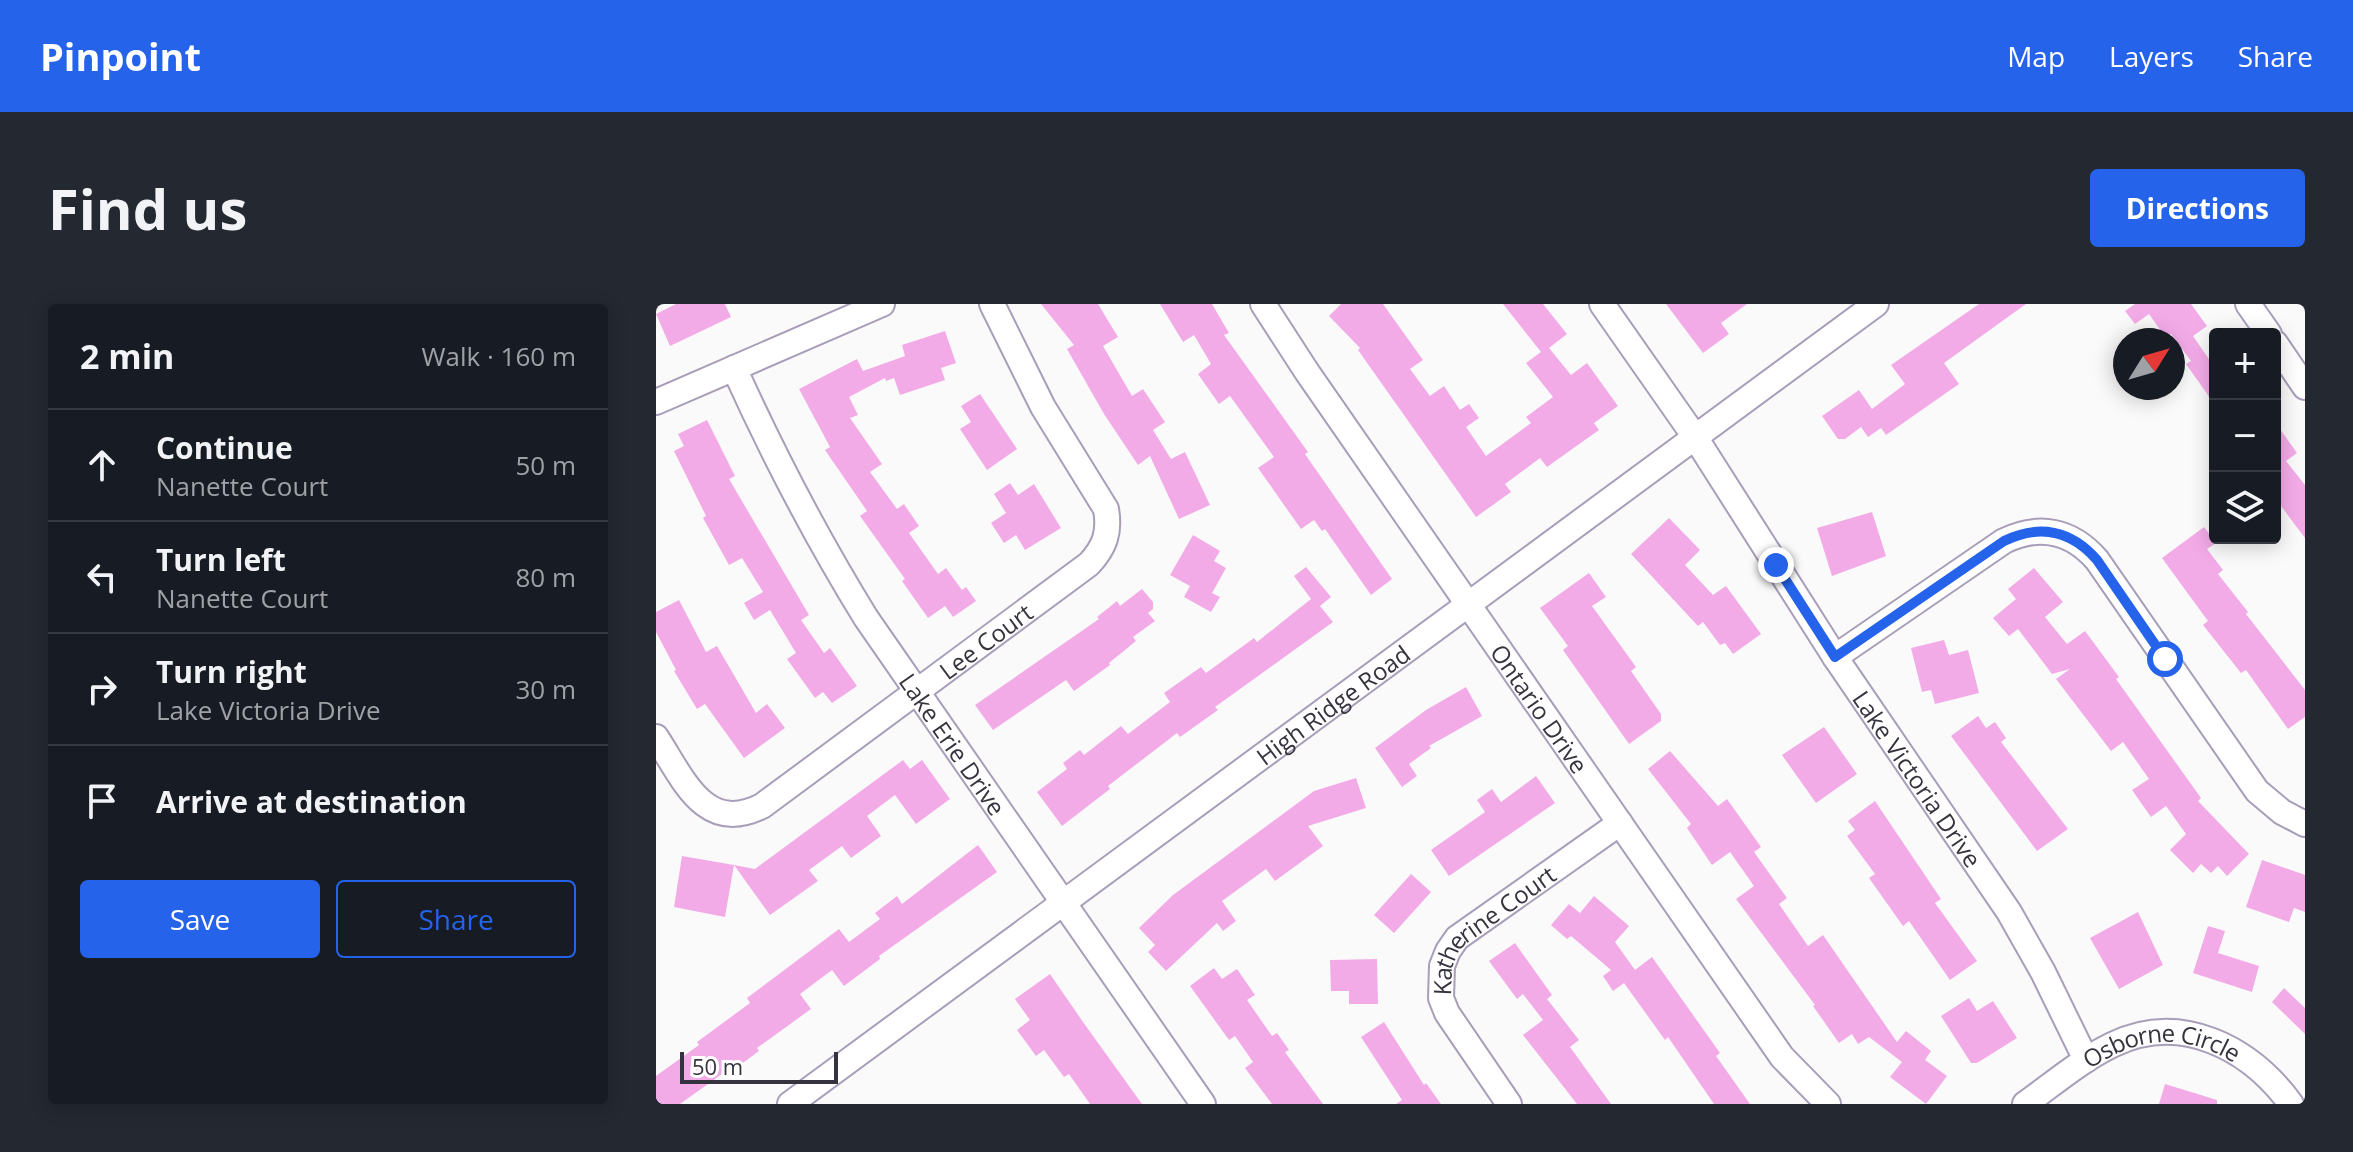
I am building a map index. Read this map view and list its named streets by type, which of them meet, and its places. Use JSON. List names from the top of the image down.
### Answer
{
  "streets": {
    "street": [
      "Lee Court",
      "High Ridge Road",
      "Ontario Drive",
      "Lake Erie Drive",
      "Lake Victoria Drive",
      "Katherine Court",
      "Osborne Circle"
    ]
  },
  "crossings": [
    ["Lee Court", "Lake Erie Drive"],
    ["High Ridge Road", "Ontario Drive"],
    ["High Ridge Road", "Lake Erie Drive"],
    ["High Ridge Road", "Lake Victoria Drive"],
    ["Ontario Drive", "Katherine Court"],
    ["Lake Victoria Drive", "Osborne Circle"]
  ],
  "scale_bar": "50 m",
  "north": "top right",
  "page": {
    "header": "Pinpoint",
    "nav": ["Map", "Layers", "Share"],
    "buttons": [
      "Directions",
      ["Save", "Share"]
    ],
    "title": "Find us",
    "heading": ["2 min", "Walk · 160 m"],
    "map_buttons": ["+", "−"],
    "list": [
      ["Continue", "Nanette Court", "50 m"],
      ["Turn left", "Nanette Court", "80 m"],
      ["Turn right", "Lake Victoria Drive", "30 m"],
      "Arrive at destination"
    ],
    "scale": "50 m"
  }
}
